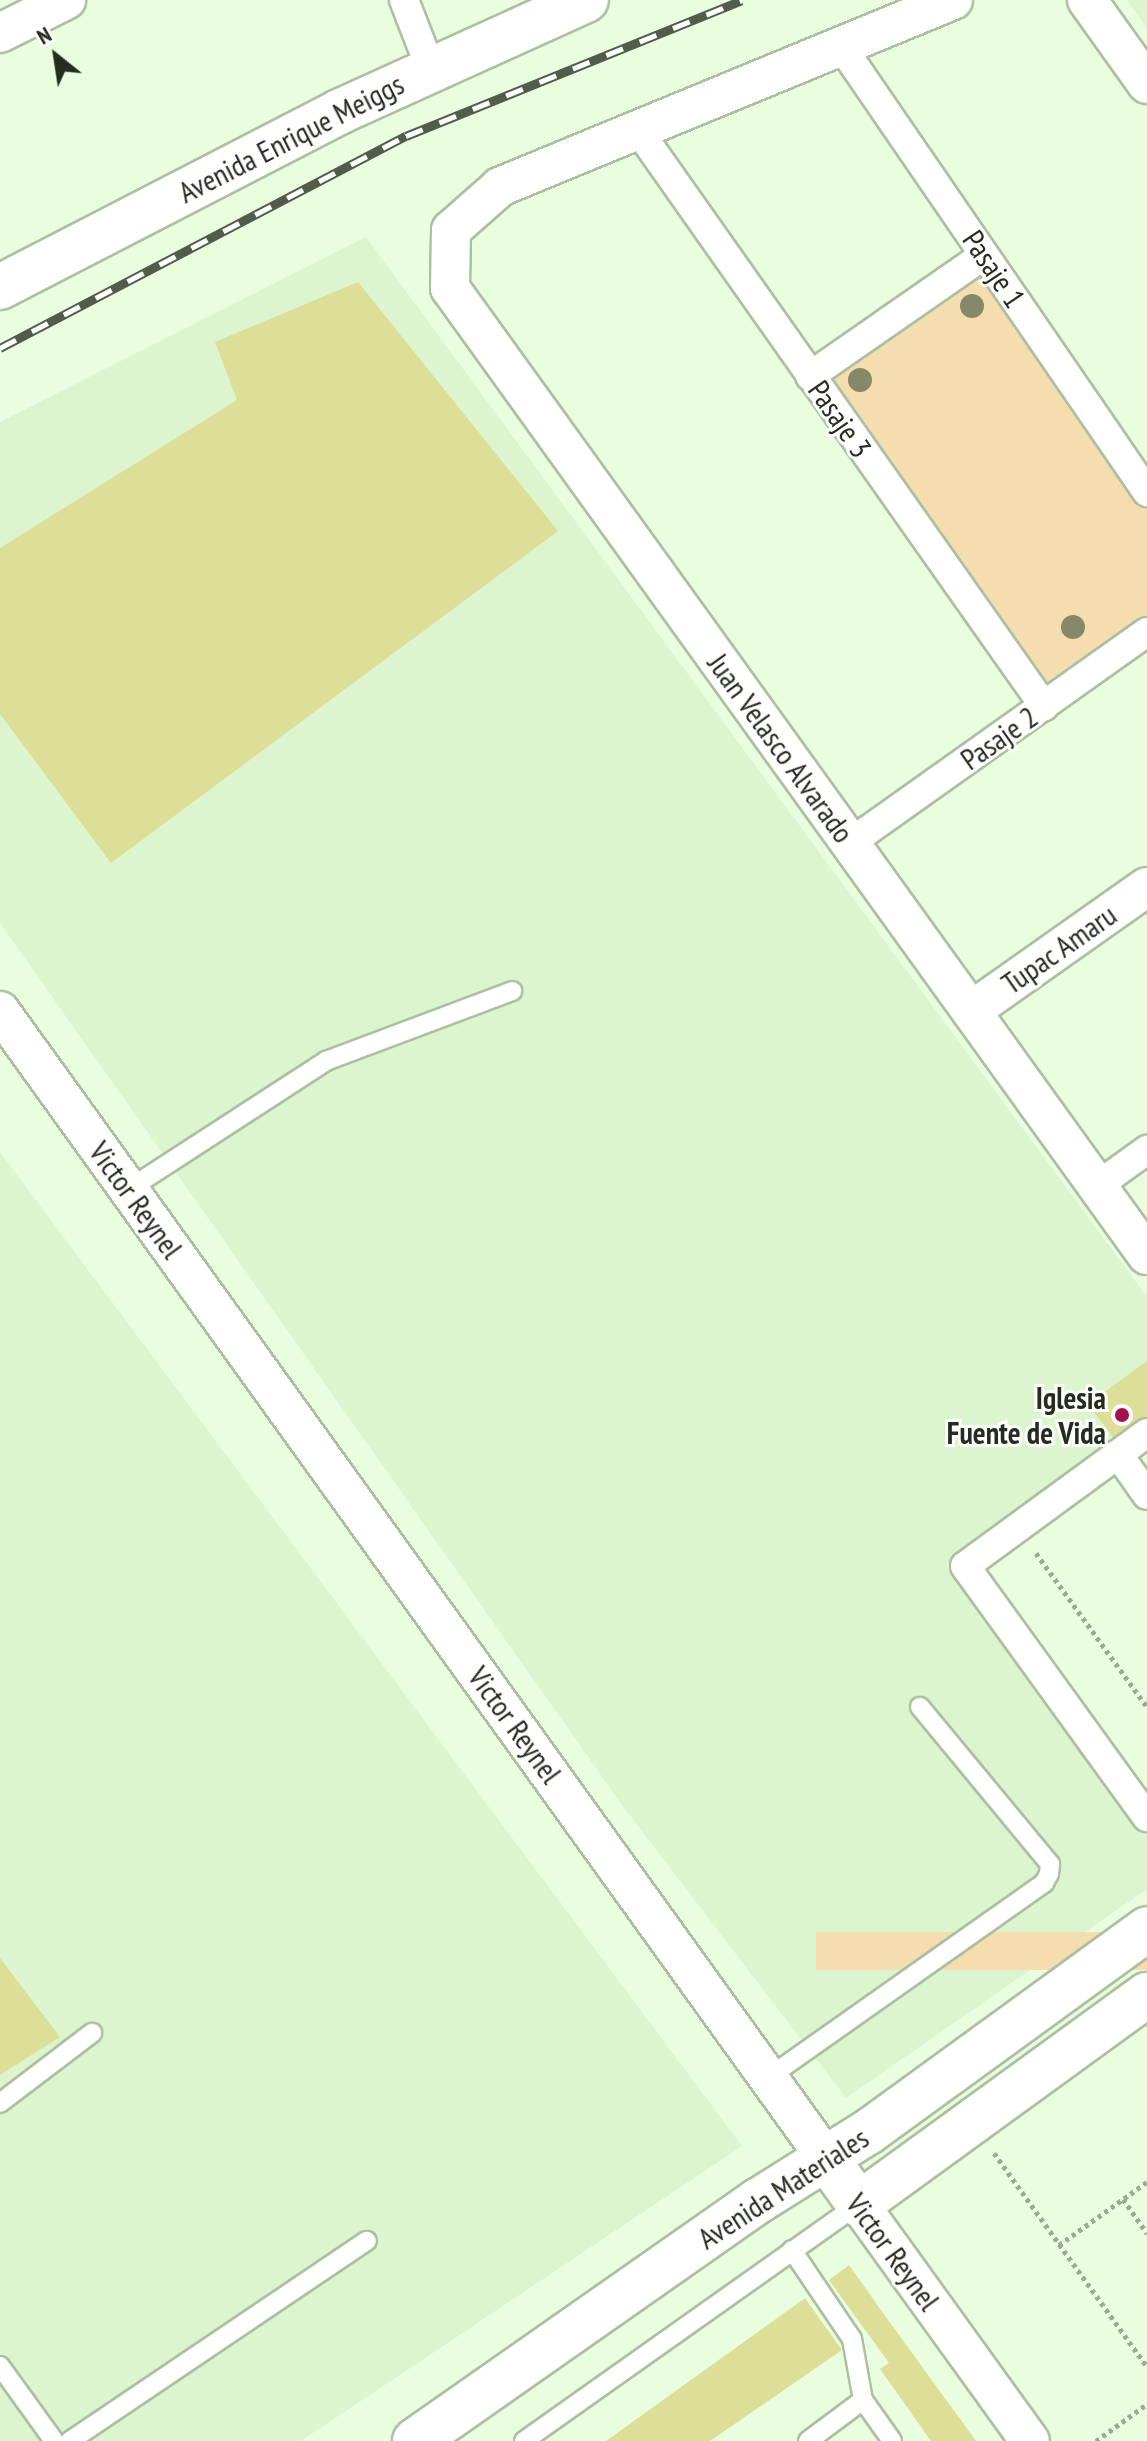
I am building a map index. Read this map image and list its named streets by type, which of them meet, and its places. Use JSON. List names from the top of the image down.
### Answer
{
  "streets": {
    "street": [
      "Avenida Enrique Meiggs",
      "Pasaje 1",
      "Pasaje 3",
      "Pasaje 2",
      "Juan Velasco Alvarado",
      "Tupac Amaru",
      "Victor Reynel",
      "Avenida Materiales"
    ]
  },
  "crossings": [
    ["Pasaje 3", "Pasaje 2"],
    ["Pasaje 3", "Juan Velasco Alvarado"],
    ["Pasaje 2", "Juan Velasco Alvarado"],
    ["Juan Velasco Alvarado", "Tupac Amaru"],
    ["Victor Reynel", "Avenida Materiales"]
  ],
  "places": ["Iglesia Fuente de Vida"],
  "north": "top left"
}
